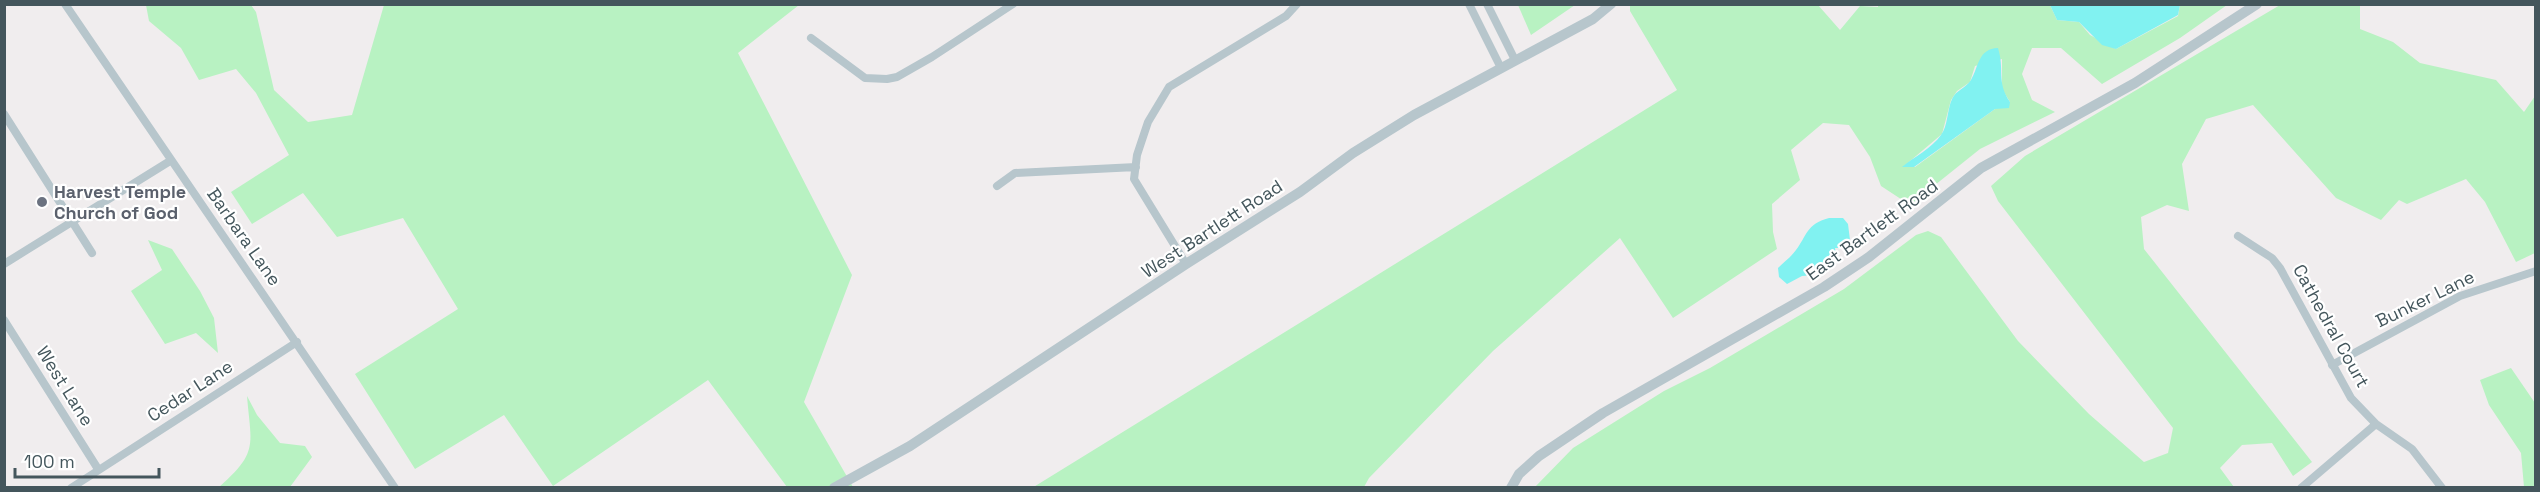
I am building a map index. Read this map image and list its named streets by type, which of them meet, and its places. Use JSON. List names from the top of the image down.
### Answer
{
  "streets": {
    "street": [
      "West Bartlett Road",
      "East Bartlett Road",
      "Barbara Lane",
      "Bunker Lane",
      "Cathedral Court",
      "West Lane",
      "Cedar Lane"
    ]
  },
  "crossings": [
    ["Barbara Lane", "Cedar Lane"],
    ["Bunker Lane", "Cathedral Court"],
    ["West Lane", "Cedar Lane"]
  ],
  "places": ["Harvest Temple Church of God"],
  "scale_bar": "100 m"
}
